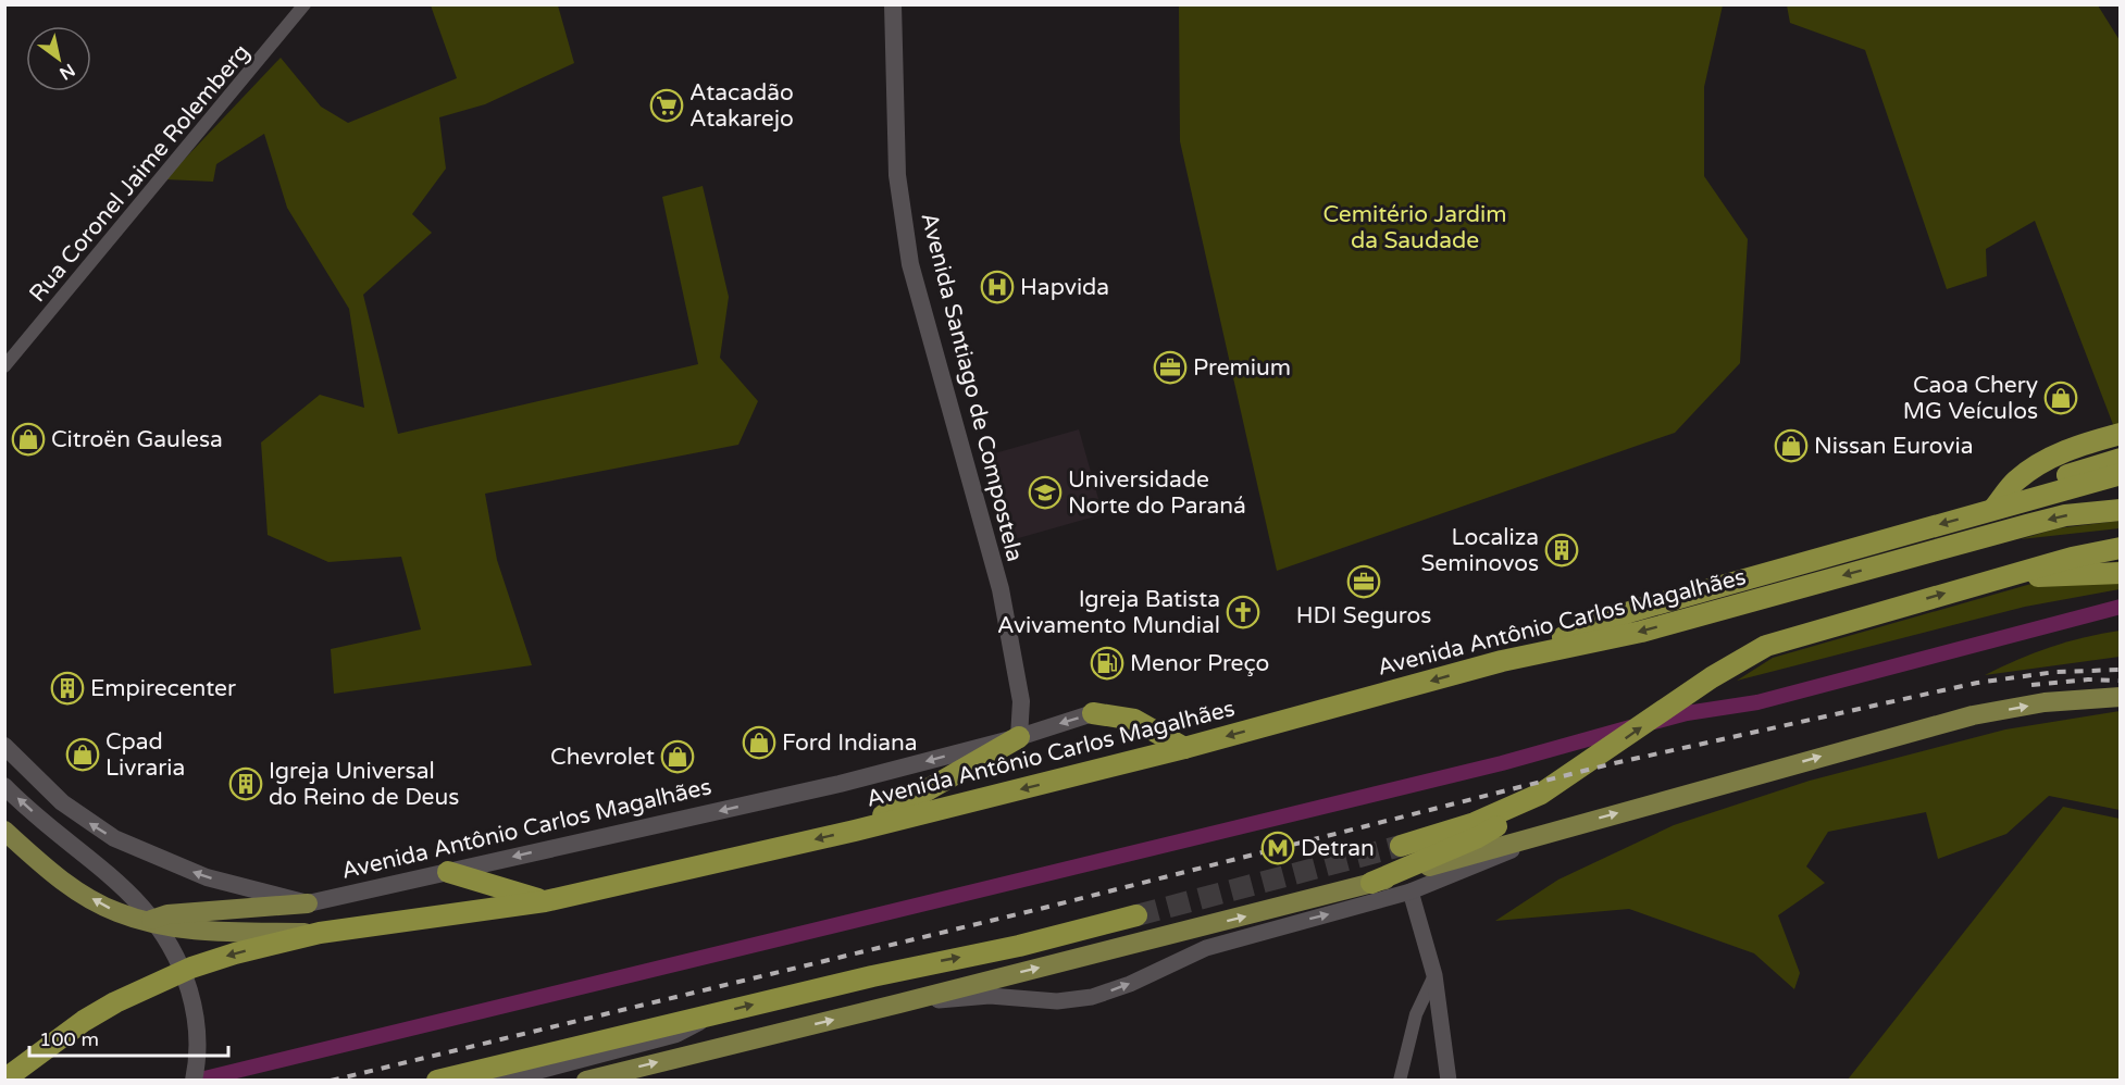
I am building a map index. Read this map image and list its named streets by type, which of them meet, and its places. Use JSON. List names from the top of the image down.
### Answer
{
  "streets": {
    "highway": ["Avenida Antônio Carlos Magalhães"],
    "main road": ["Avenida Santiago de Compostela"],
    "street": ["Rua Coronel Jaime Rolemberg"]
  },
  "crossings": [
    ["Avenida Santiago de Compostela", "Avenida Antônio Carlos Magalhães"]
  ],
  "parks": ["Cemitério Jardim da Saudade"],
  "places": {
    "supermarket": ["Atacadão Atakarejo"],
    "hospital": ["Hapvida"],
    "office": ["Premium", "HDI Seguros"],
    "shop": [
      "Caoa Chery MG Veículos",
      "Citroën Gaulesa",
      "Nissan Eurovia",
      "Ford Indiana",
      "Cpad Livraria",
      "Chevrolet"
    ],
    "school or university": ["Universidade Norte do Paraná"],
    "building": ["Localiza Seminovos", "Empirecenter", "Igreja Universal do Reino de Deus"],
    "church": ["Igreja Batista Avivamento Mundial"],
    "fuel station": ["Menor Preço"],
    "metro station": ["Detran"]
  },
  "scale_bar": "100 m",
  "north": "bottom right"
}
